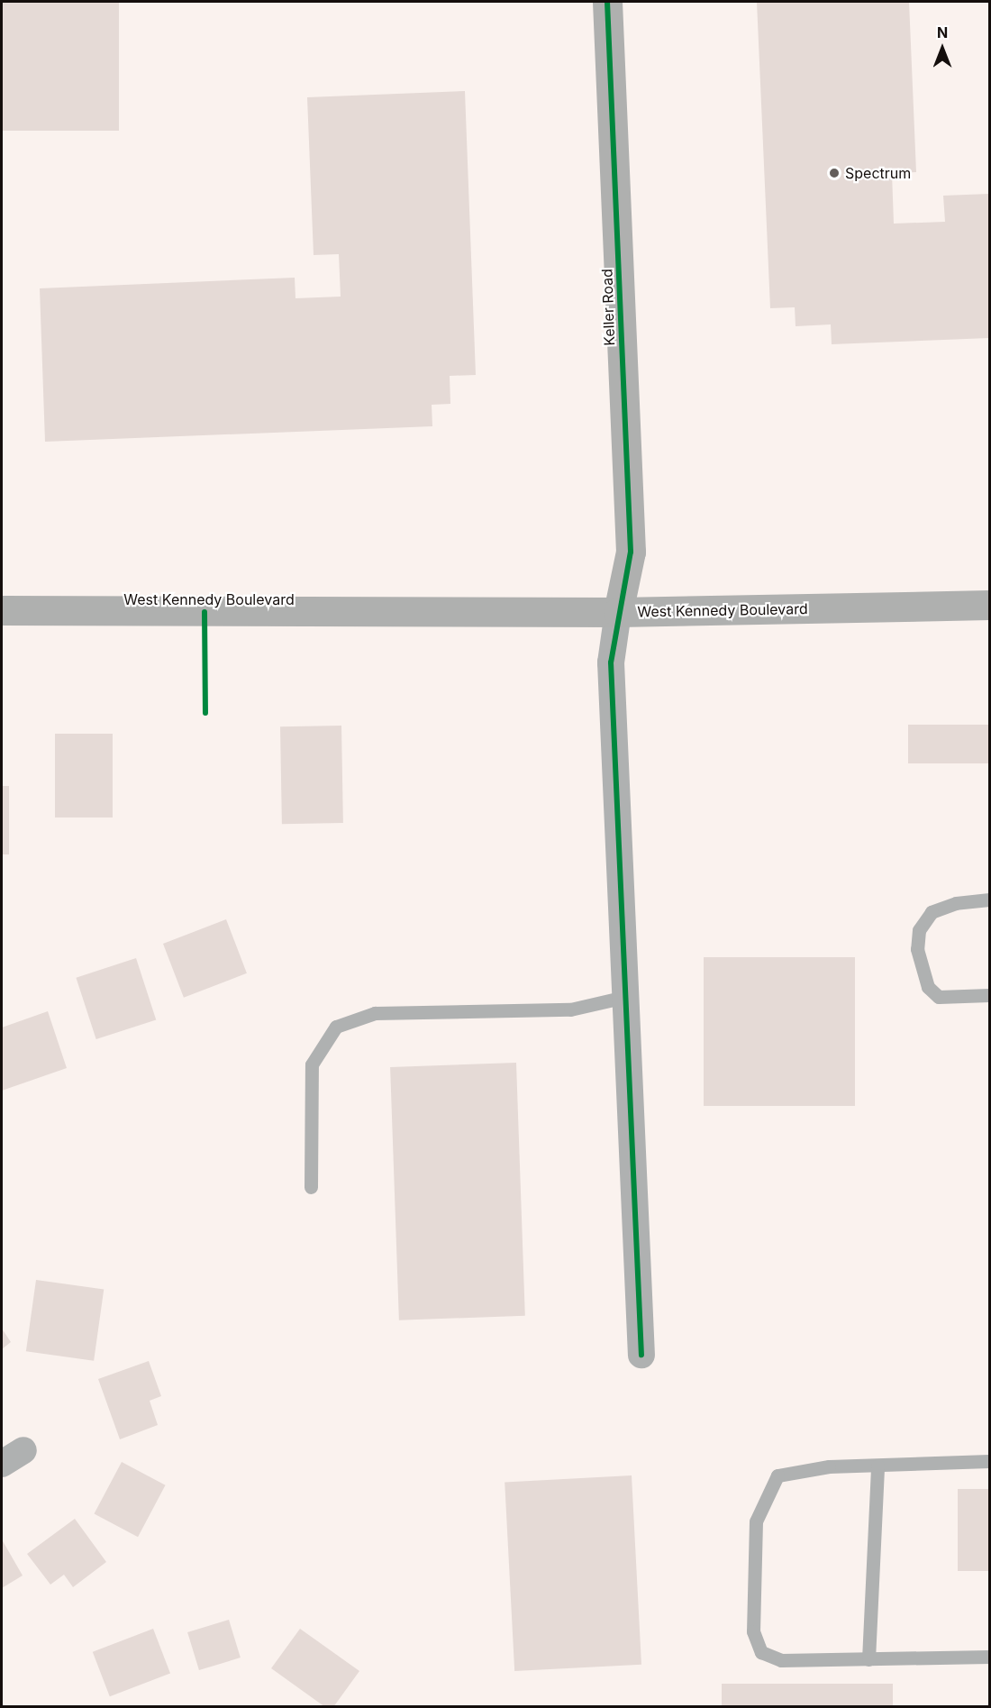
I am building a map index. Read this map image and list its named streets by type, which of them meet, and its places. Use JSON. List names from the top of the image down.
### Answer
{
  "streets": {
    "main road": ["Keller Road", "West Kennedy Boulevard"]
  },
  "crossings": [
    ["Keller Road", "West Kennedy Boulevard"]
  ],
  "places": ["Spectrum"],
  "north": "top"
}
